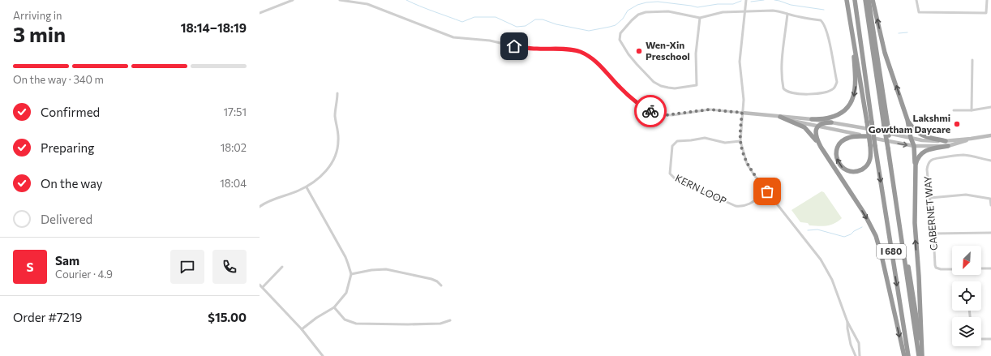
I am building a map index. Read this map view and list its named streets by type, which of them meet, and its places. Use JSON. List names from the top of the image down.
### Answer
{
  "streets": {
    "highway": ["I 680"],
    "street": ["KERN LOOP", "CABERNET WAY"]
  },
  "places": ["Wen-Xin Preschool", "Lakshmi Gowtham Daycare"],
  "north": "bottom left",
  "page": {
    "heading": ["3 min", "Arriving in", "18:14–18:19"],
    "panel": [
      "Sam",
      "Courier · 4.9",
      "Order #7219",
      "$15.00"
    ],
    "bar": "On the way · 340 m",
    "list": [
      ["Confirmed", "17:51"],
      ["Preparing", "18:02"],
      ["On the way", "18:04"],
      "Delivered"
    ],
    "round": "S"
  }
}
